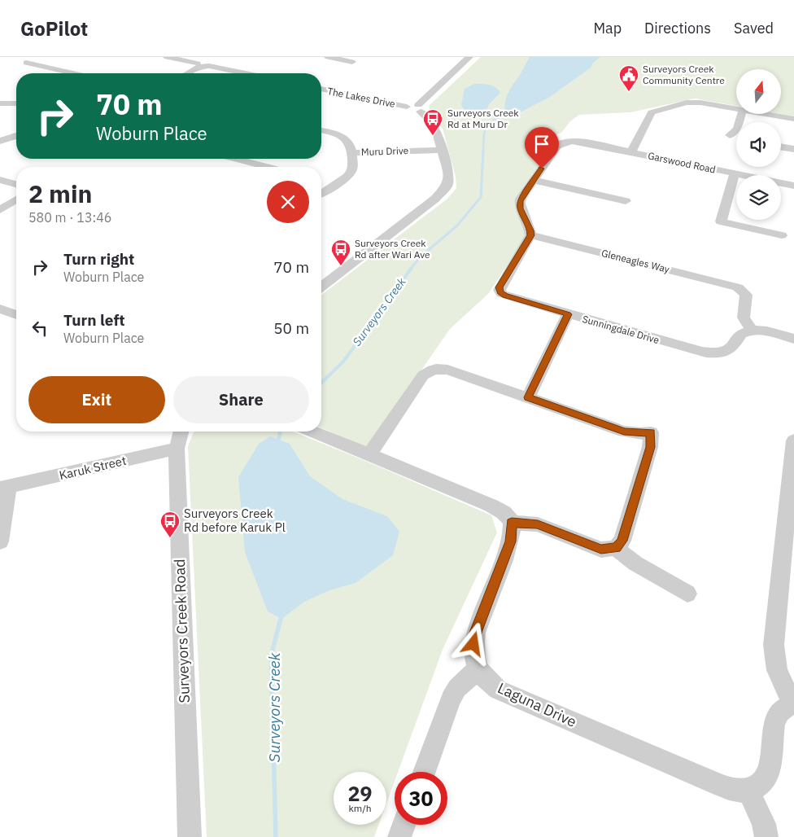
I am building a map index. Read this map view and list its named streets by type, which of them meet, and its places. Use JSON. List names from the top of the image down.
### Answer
{
  "streets": {
    "street": [
      "The Lakes Drive",
      "Muru Drive",
      "Garswood Road",
      "Gleneagles Way",
      "Sunningdale Drive",
      "Karuk Street",
      "Surveyors Creek Road",
      "Laguna Drive"
    ]
  },
  "crossings": [
    ["Gleneagles Way", "Sunningdale Drive"],
    ["Karuk Street", "Surveyors Creek Road"]
  ],
  "water": ["Surveyors Creek"],
  "places": {
    "public building": ["Surveyors Creek Community Centre"],
    "bus stop": ["Surveyors Creek Rd at Muru Dr", "Surveyors Creek Rd after Wari Ave", "Surveyors Creek Rd before Karuk Pl"]
  },
  "north": "top",
  "page": {
    "header": "GoPilot",
    "nav": ["Map", "Directions", "Saved"],
    "turn": ["70 m", "Woburn Place"],
    "heading": ["2 min", "580 m · 13:46"],
    "list": [
      {
        "name": "Turn right",
        "note": "Woburn Place",
        "value": "70 m"
      },
      {
        "name": "Turn left",
        "note": "Woburn Place",
        "value": "50 m"
      }
    ],
    "buttons": ["Exit", "Share"],
    "speed": "29 km/h",
    "limit": "30"
  }
}
